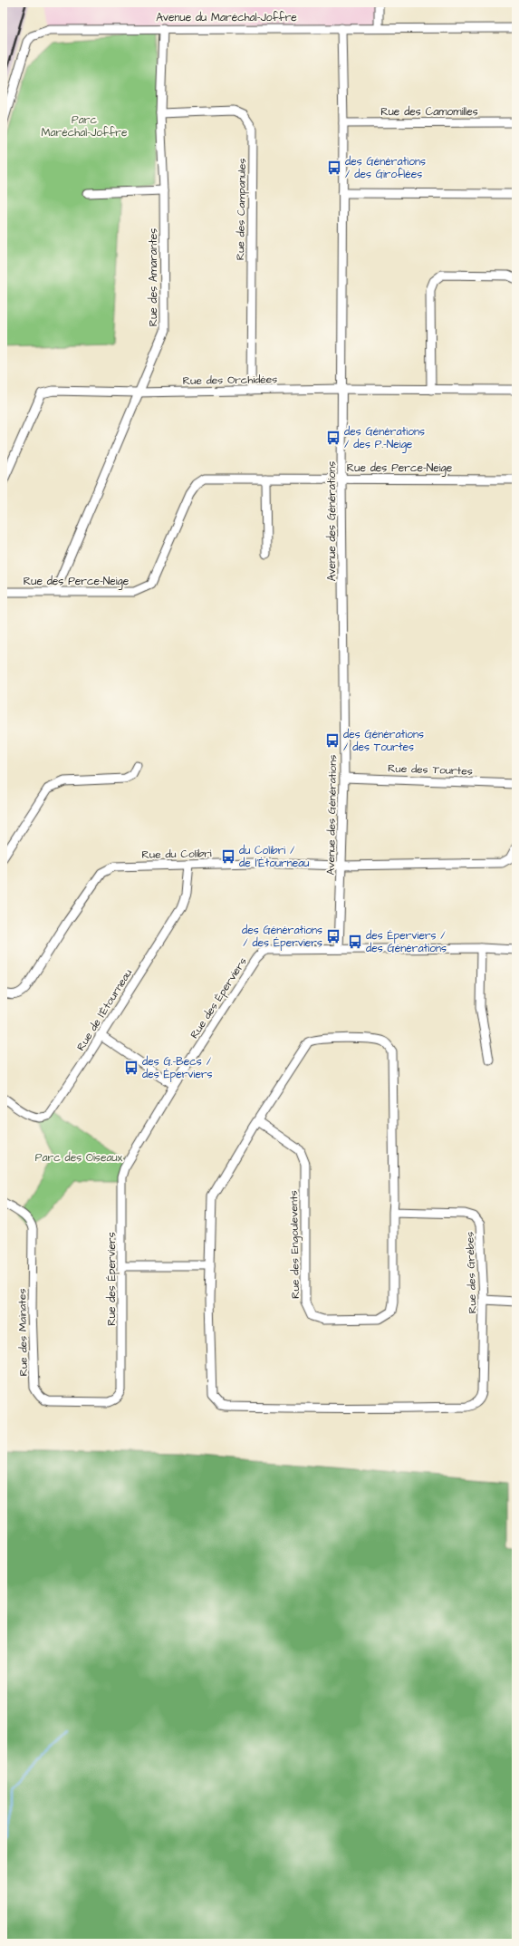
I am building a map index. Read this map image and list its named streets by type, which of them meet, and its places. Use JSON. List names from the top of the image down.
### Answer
{
  "streets": {
    "street": [
      "Avenue du Maréchal-Joffre",
      "Rue des Camomilles",
      "Rue des Campanules",
      "Rue des Amarantes",
      "Rue des Orchidées",
      "Rue des Perce-Neige",
      "Avenue des Générations",
      "Rue des Tourtes",
      "Rue du Colibri",
      "Rue des Éperviers",
      "Rue de l'Étourneau",
      "Rue des Engoulevents",
      "Rue des Grèbes",
      "Rue des Mainates"
    ]
  },
  "crossings": [
    ["Avenue du Maréchal-Joffre", "Rue des Amarantes"],
    ["Avenue du Maréchal-Joffre", "Avenue des Générations"],
    ["Rue des Camomilles", "Avenue des Générations"],
    ["Rue des Campanules", "Rue des Amarantes"],
    ["Rue des Campanules", "Rue des Orchidées"],
    ["Rue des Amarantes", "Rue des Orchidées"],
    ["Rue des Amarantes", "Rue des Perce-Neige"],
    ["Rue des Orchidées", "Avenue des Générations"],
    ["Rue des Perce-Neige", "Avenue des Générations"],
    ["Avenue des Générations", "Rue des Tourtes"],
    ["Avenue des Générations", "Rue du Colibri"],
    ["Avenue des Générations", "Rue des Éperviers"],
    ["Rue du Colibri", "Rue de l'Étourneau"],
    ["Rue des Éperviers", "Rue des Mainates"],
    ["Rue des Engoulevents", "Rue des Grèbes"]
  ],
  "parks": ["Parc Maréchal-Joffre", "Parc des Oiseaux"],
  "places": {
    "bus stop": [
      "des Générations / des Giroflées",
      "des Générations / des P.-Neige",
      "des Générations / des Tourtes",
      "du Colibri / de l'Étourneau",
      "des Générations / des Éperviers",
      "des Éperviers / des Générations",
      "des G.-Becs / des Éperviers"
    ]
  }
}
